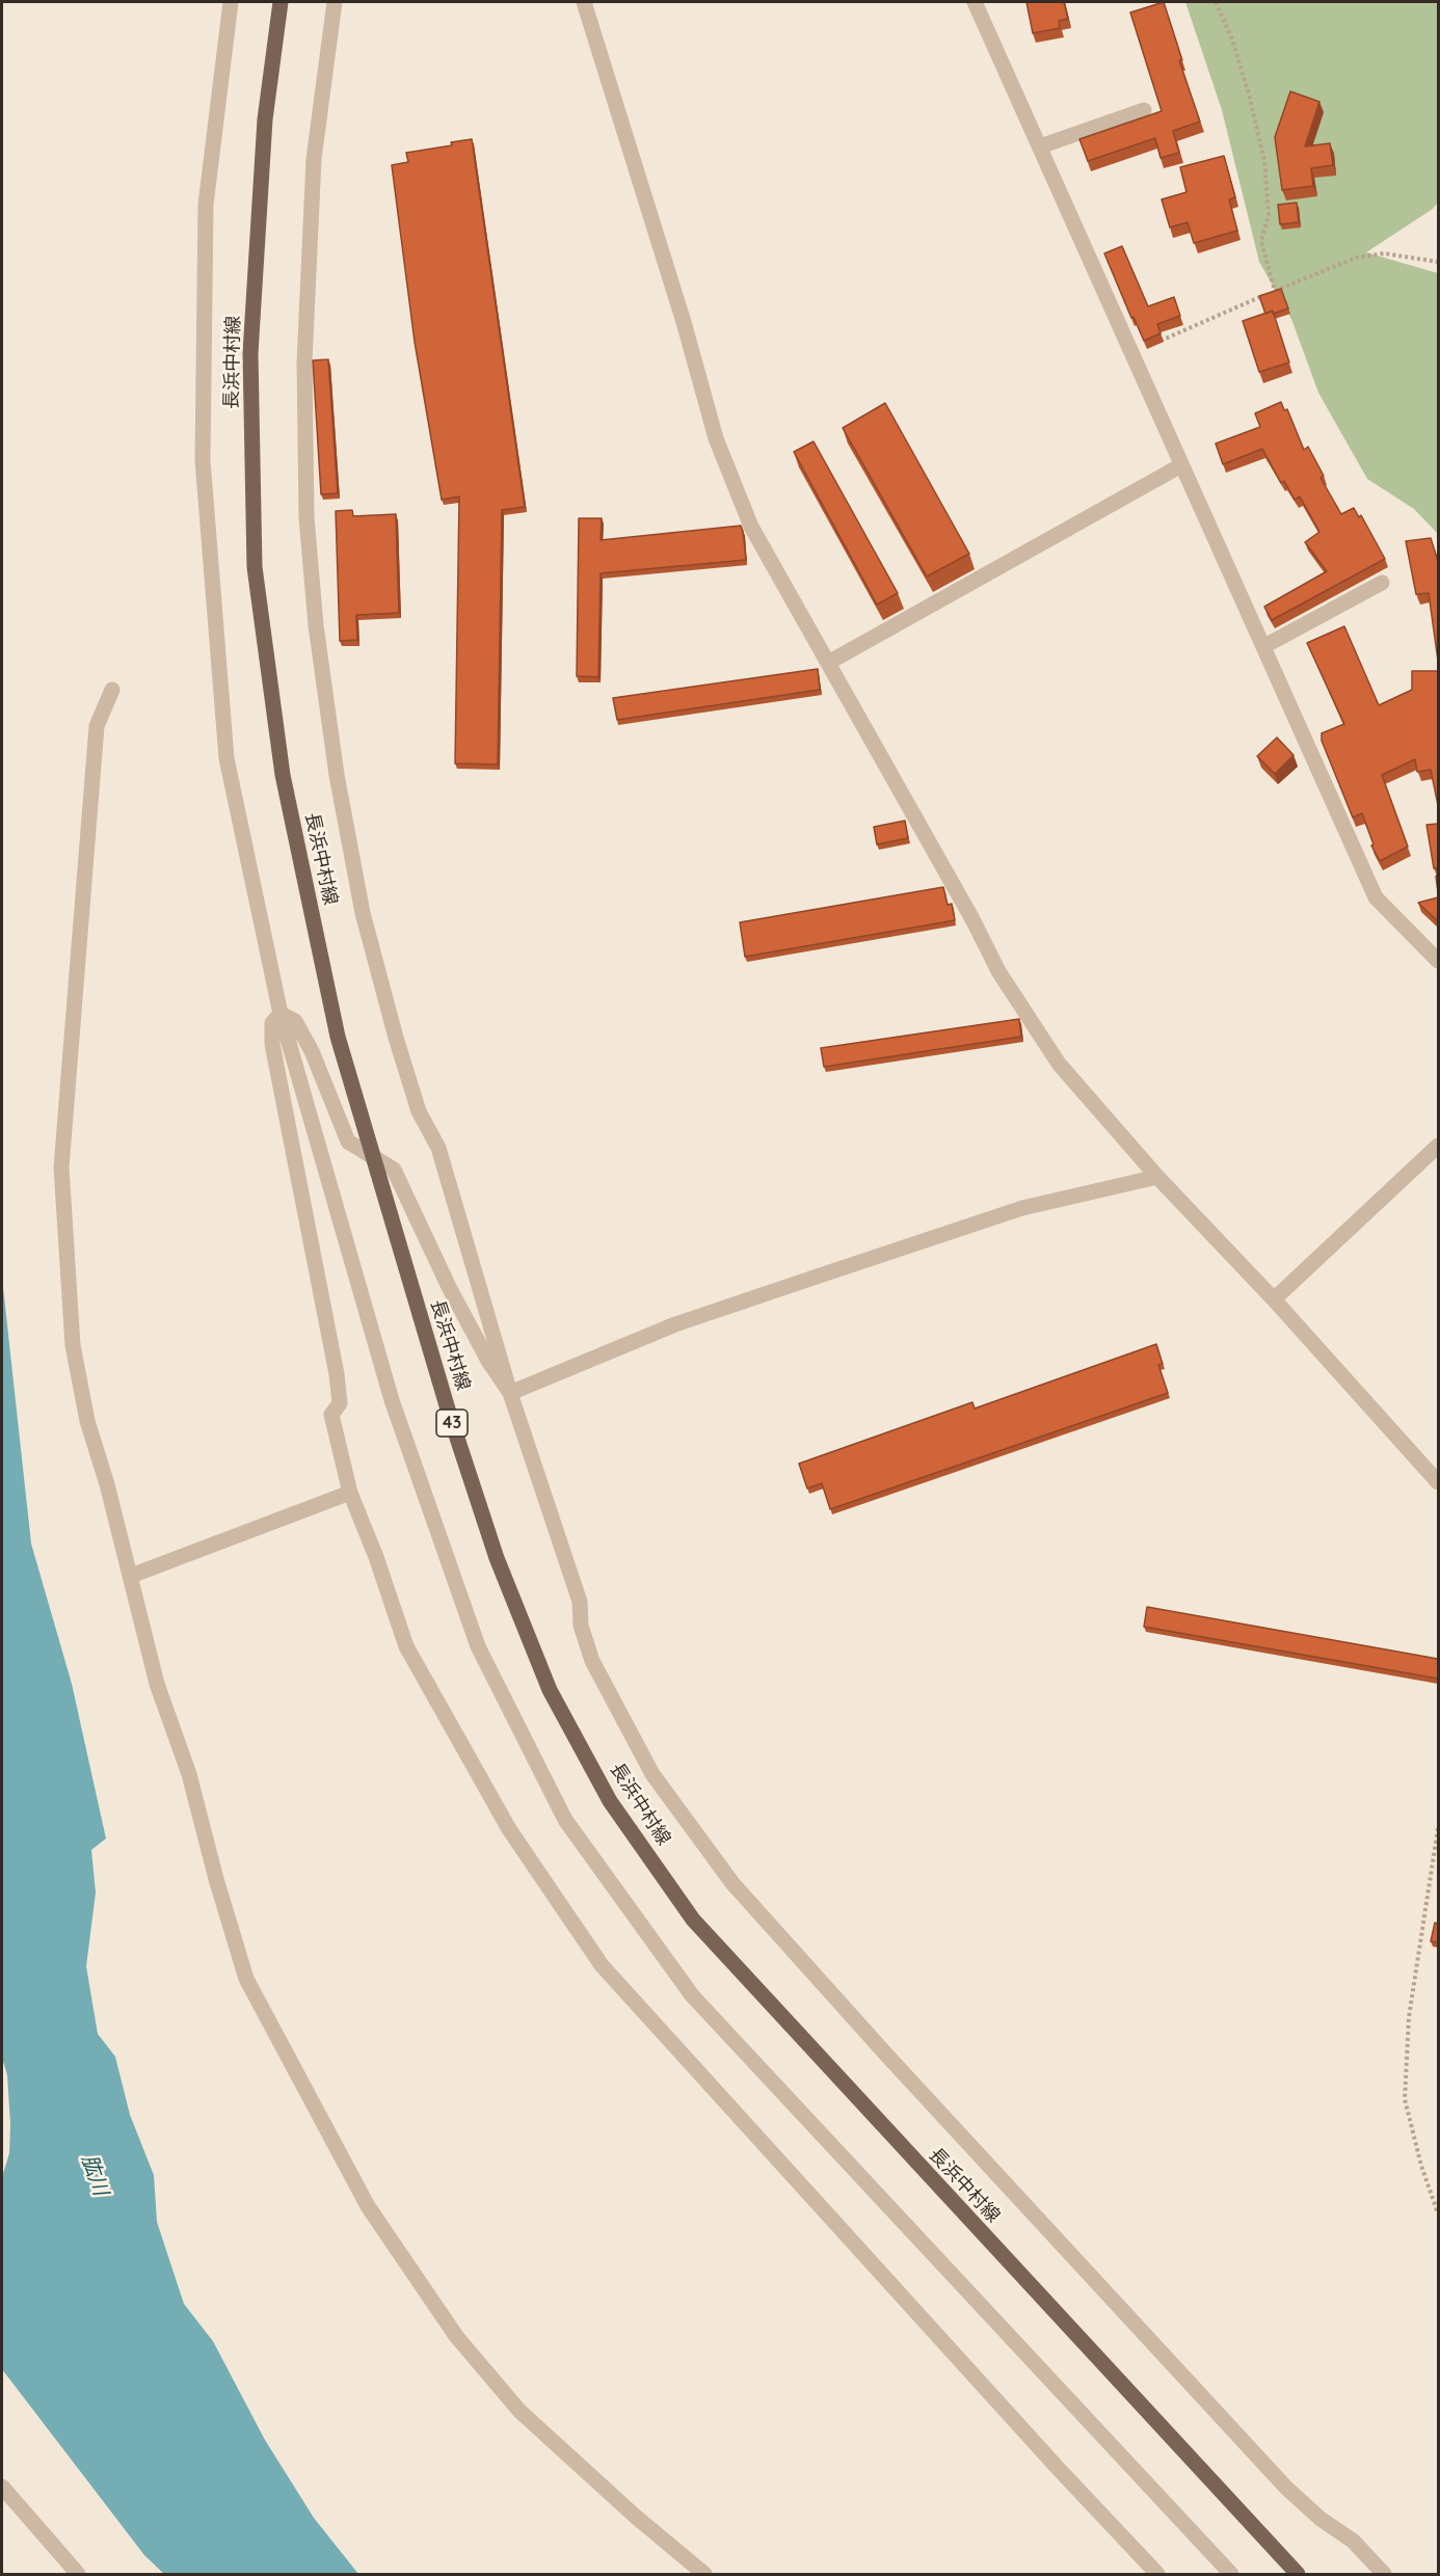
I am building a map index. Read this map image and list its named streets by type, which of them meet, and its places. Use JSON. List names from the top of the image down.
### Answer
{
  "streets": {
    "main road": ["長浜中村線", "43"]
  },
  "water": ["肱川"]
}
